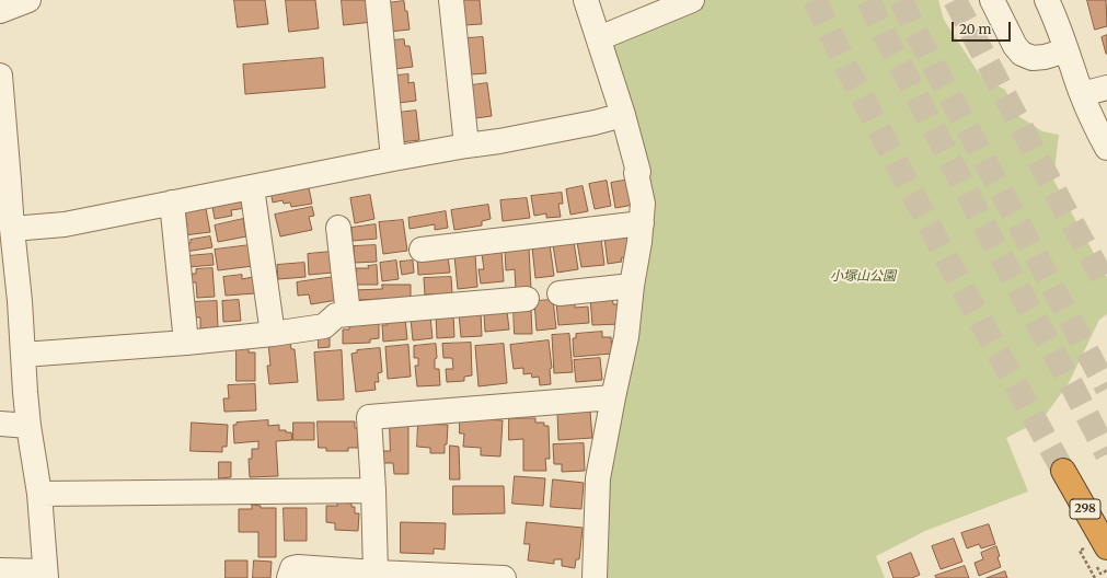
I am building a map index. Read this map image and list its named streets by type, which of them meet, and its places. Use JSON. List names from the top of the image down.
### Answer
{
  "streets": {
    "highway": ["298"]
  },
  "parks": ["小塚山公園"],
  "scale_bar": "20 m"
}
